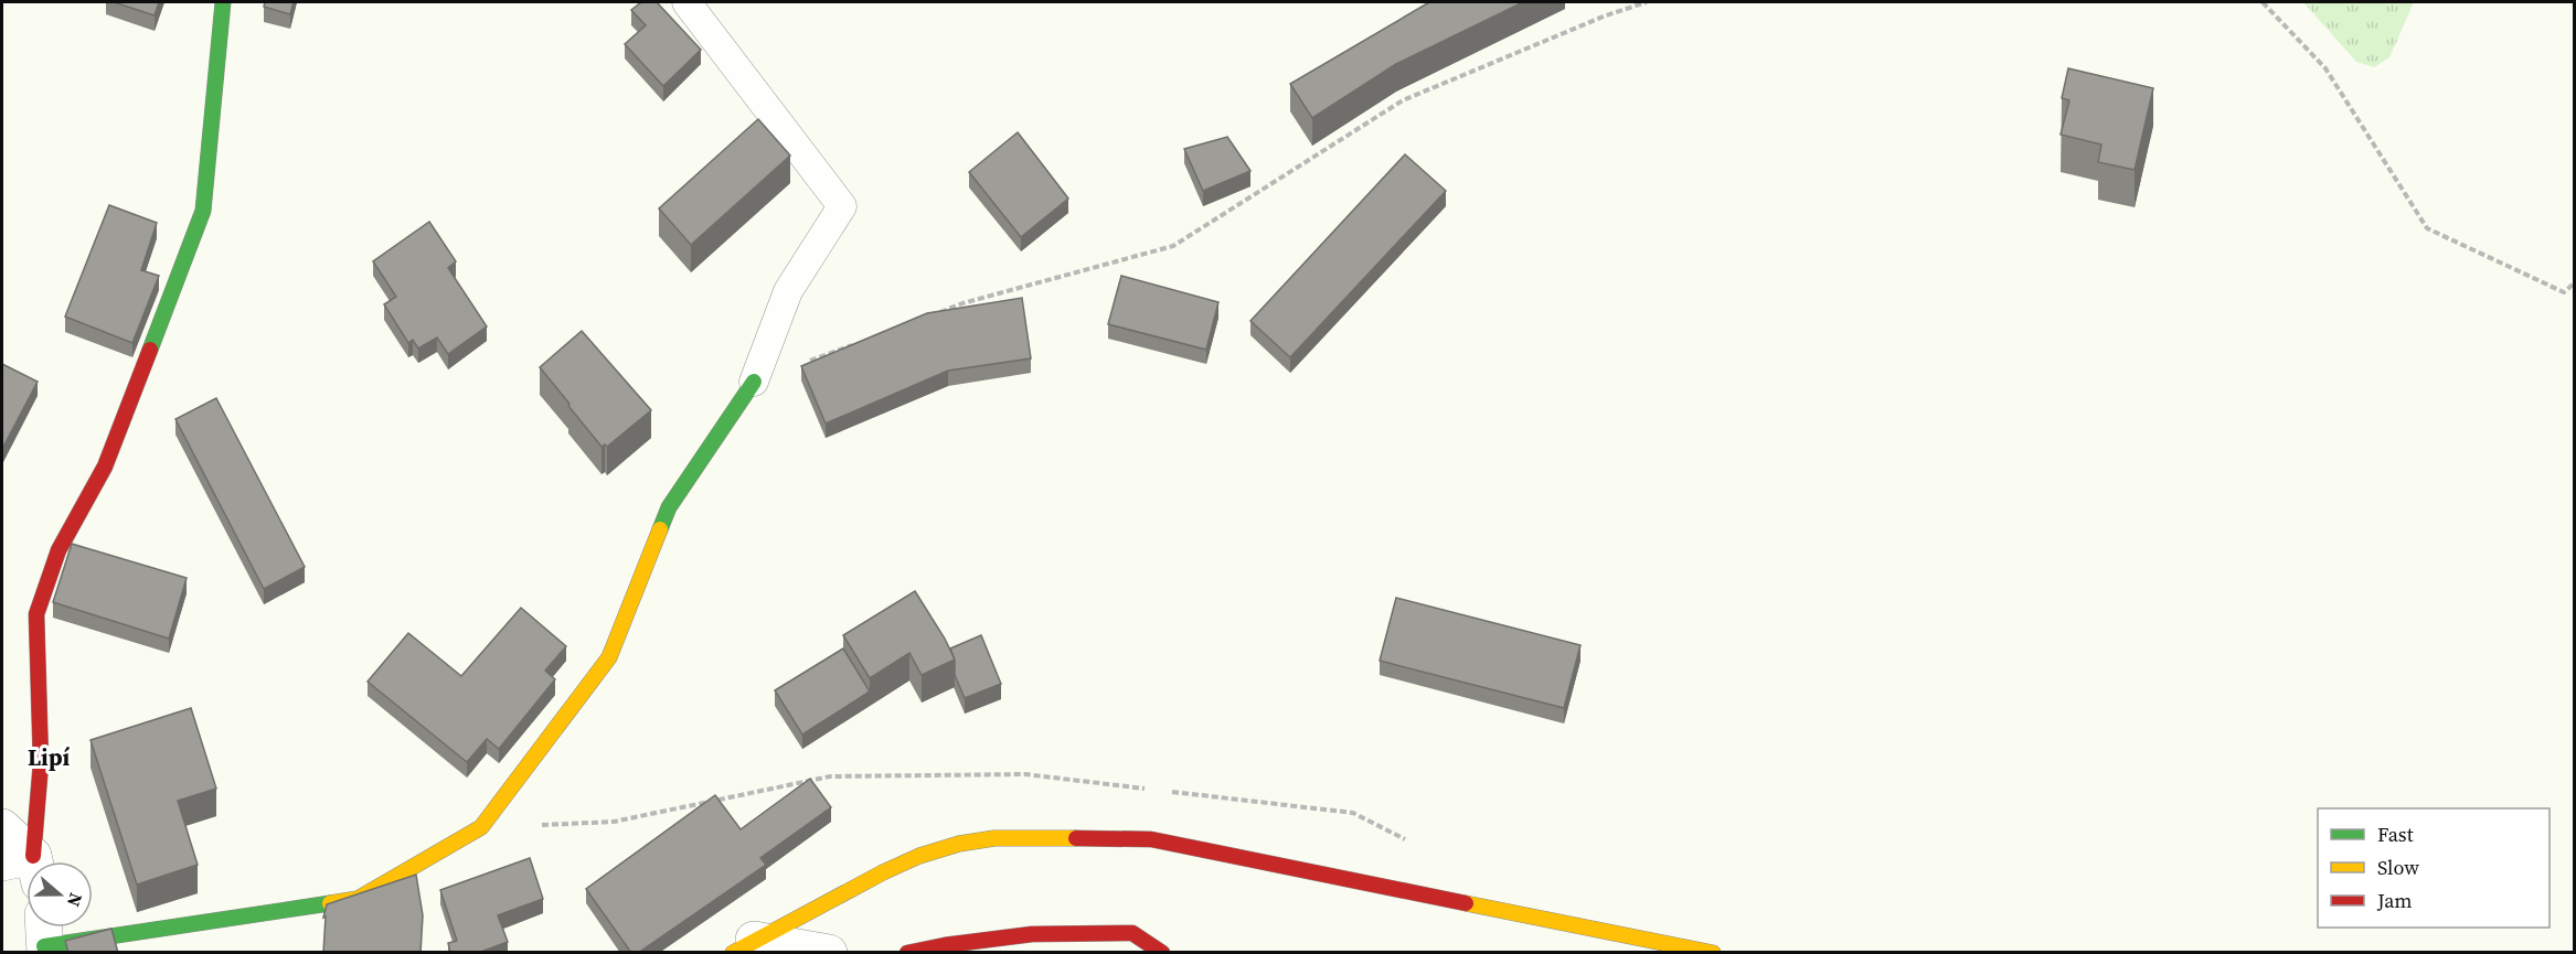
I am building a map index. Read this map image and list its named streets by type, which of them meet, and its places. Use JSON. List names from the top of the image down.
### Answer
{
  "districts": ["Lipí"],
  "legend": ["Fast", "Slow", "Jam"],
  "north": "right"
}
